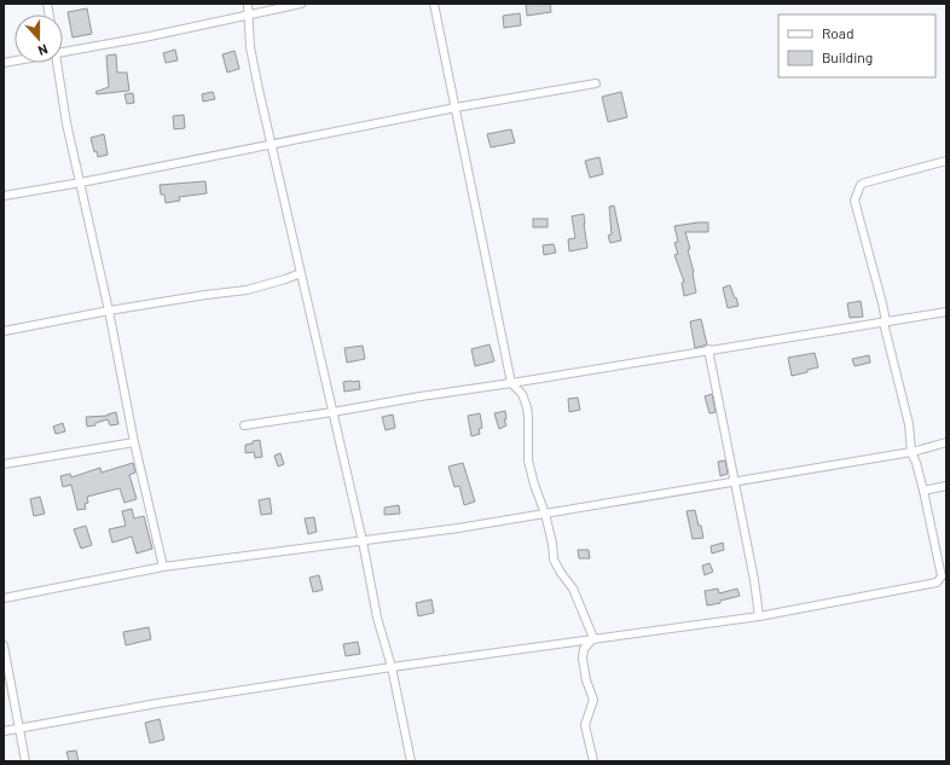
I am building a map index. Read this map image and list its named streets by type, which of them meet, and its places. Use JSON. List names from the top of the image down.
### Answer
{
  "legend": ["Road", "Building"],
  "north": "bottom"
}
